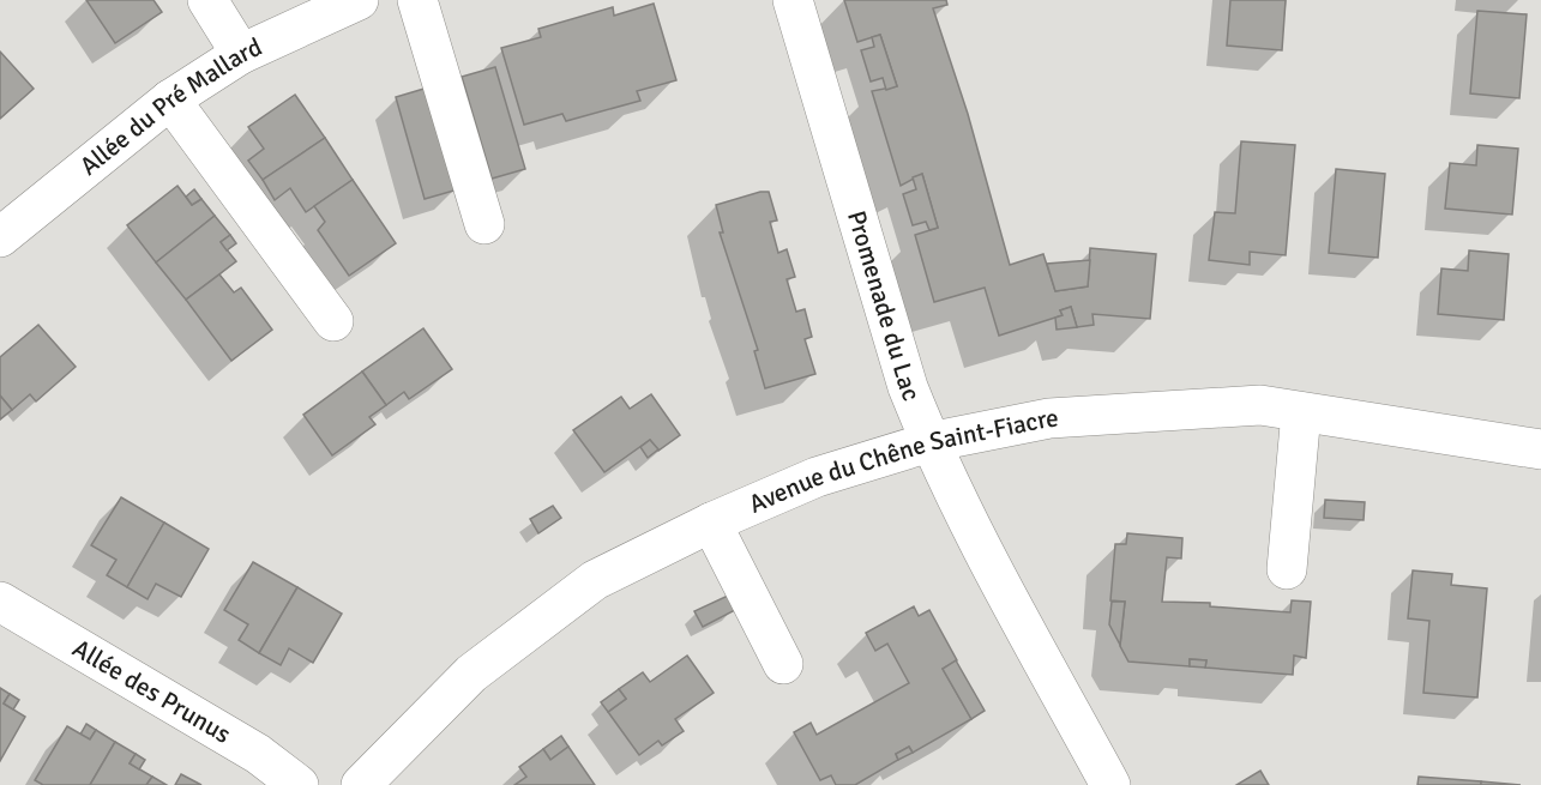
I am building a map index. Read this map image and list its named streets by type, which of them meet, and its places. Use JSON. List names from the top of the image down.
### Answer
{
  "streets": {
    "street": [
      "Allée du Pré Mallard",
      "Promenade du Lac",
      "Avenue du Chêne Saint-Fiacre",
      "Allée des Prunus"
    ]
  },
  "crossings": [
    ["Promenade du Lac", "Avenue du Chêne Saint-Fiacre"]
  ]
}
